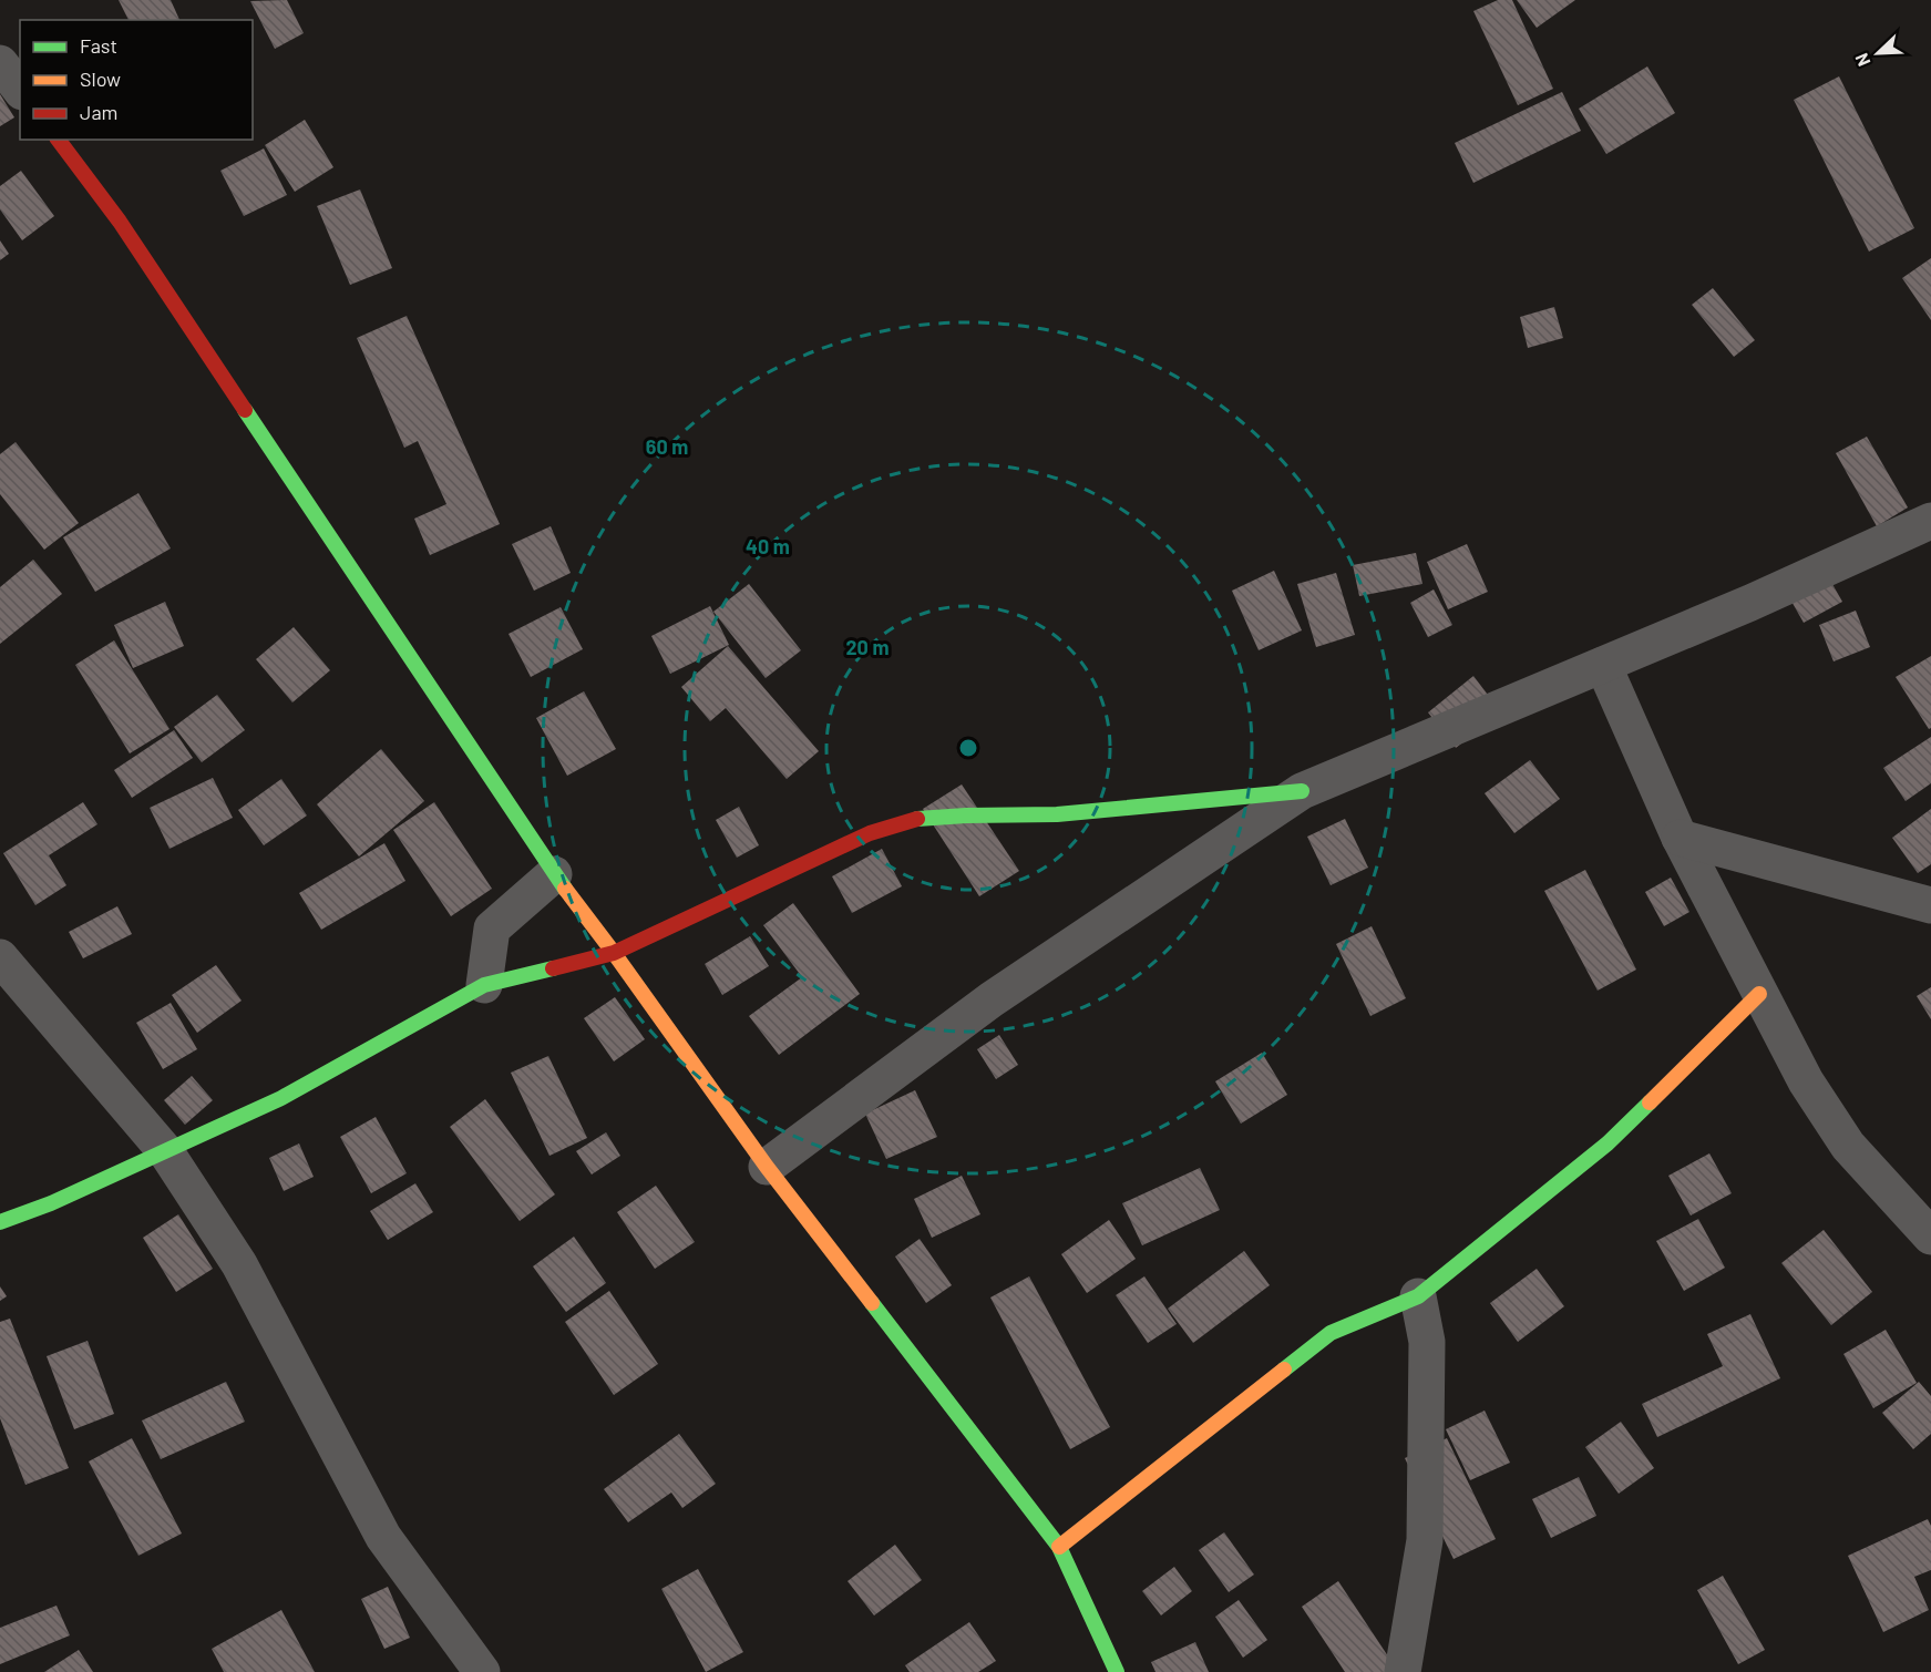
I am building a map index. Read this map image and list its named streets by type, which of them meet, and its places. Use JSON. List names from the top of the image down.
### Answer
{
  "legend": ["Fast", "Slow", "Jam"],
  "north": "bottom left",
  "rings": ["60 m", "40 m", "20 m"]
}
